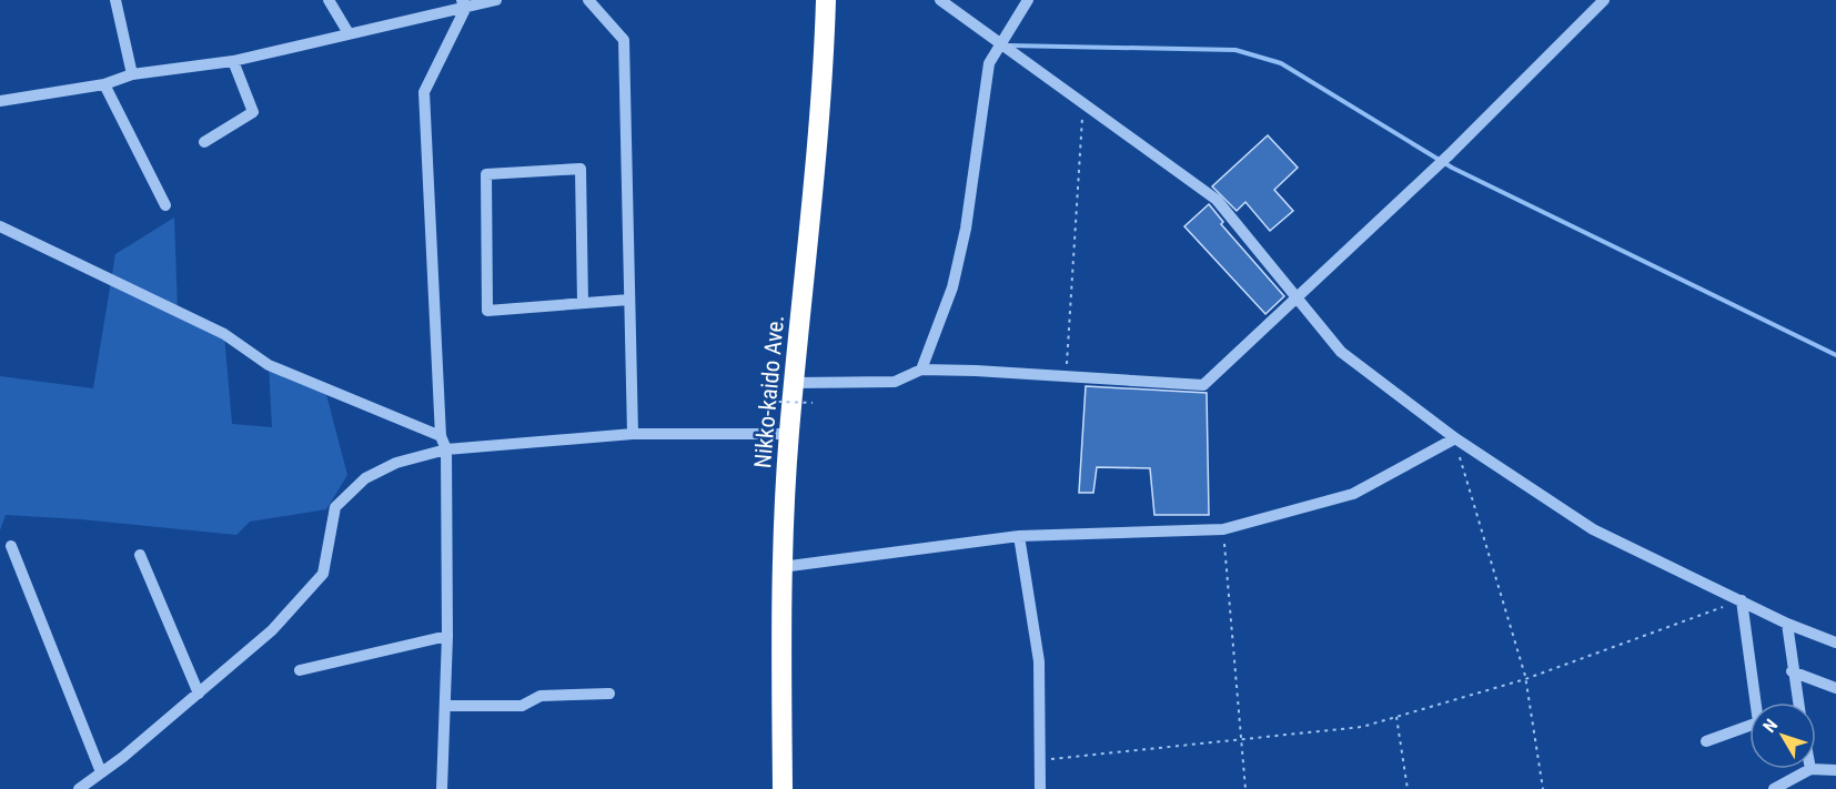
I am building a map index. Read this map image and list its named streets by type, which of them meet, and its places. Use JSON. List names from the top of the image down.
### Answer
{
  "streets": {
    "highway": ["Nikko-kaido Ave."]
  },
  "north": "top left"
}
